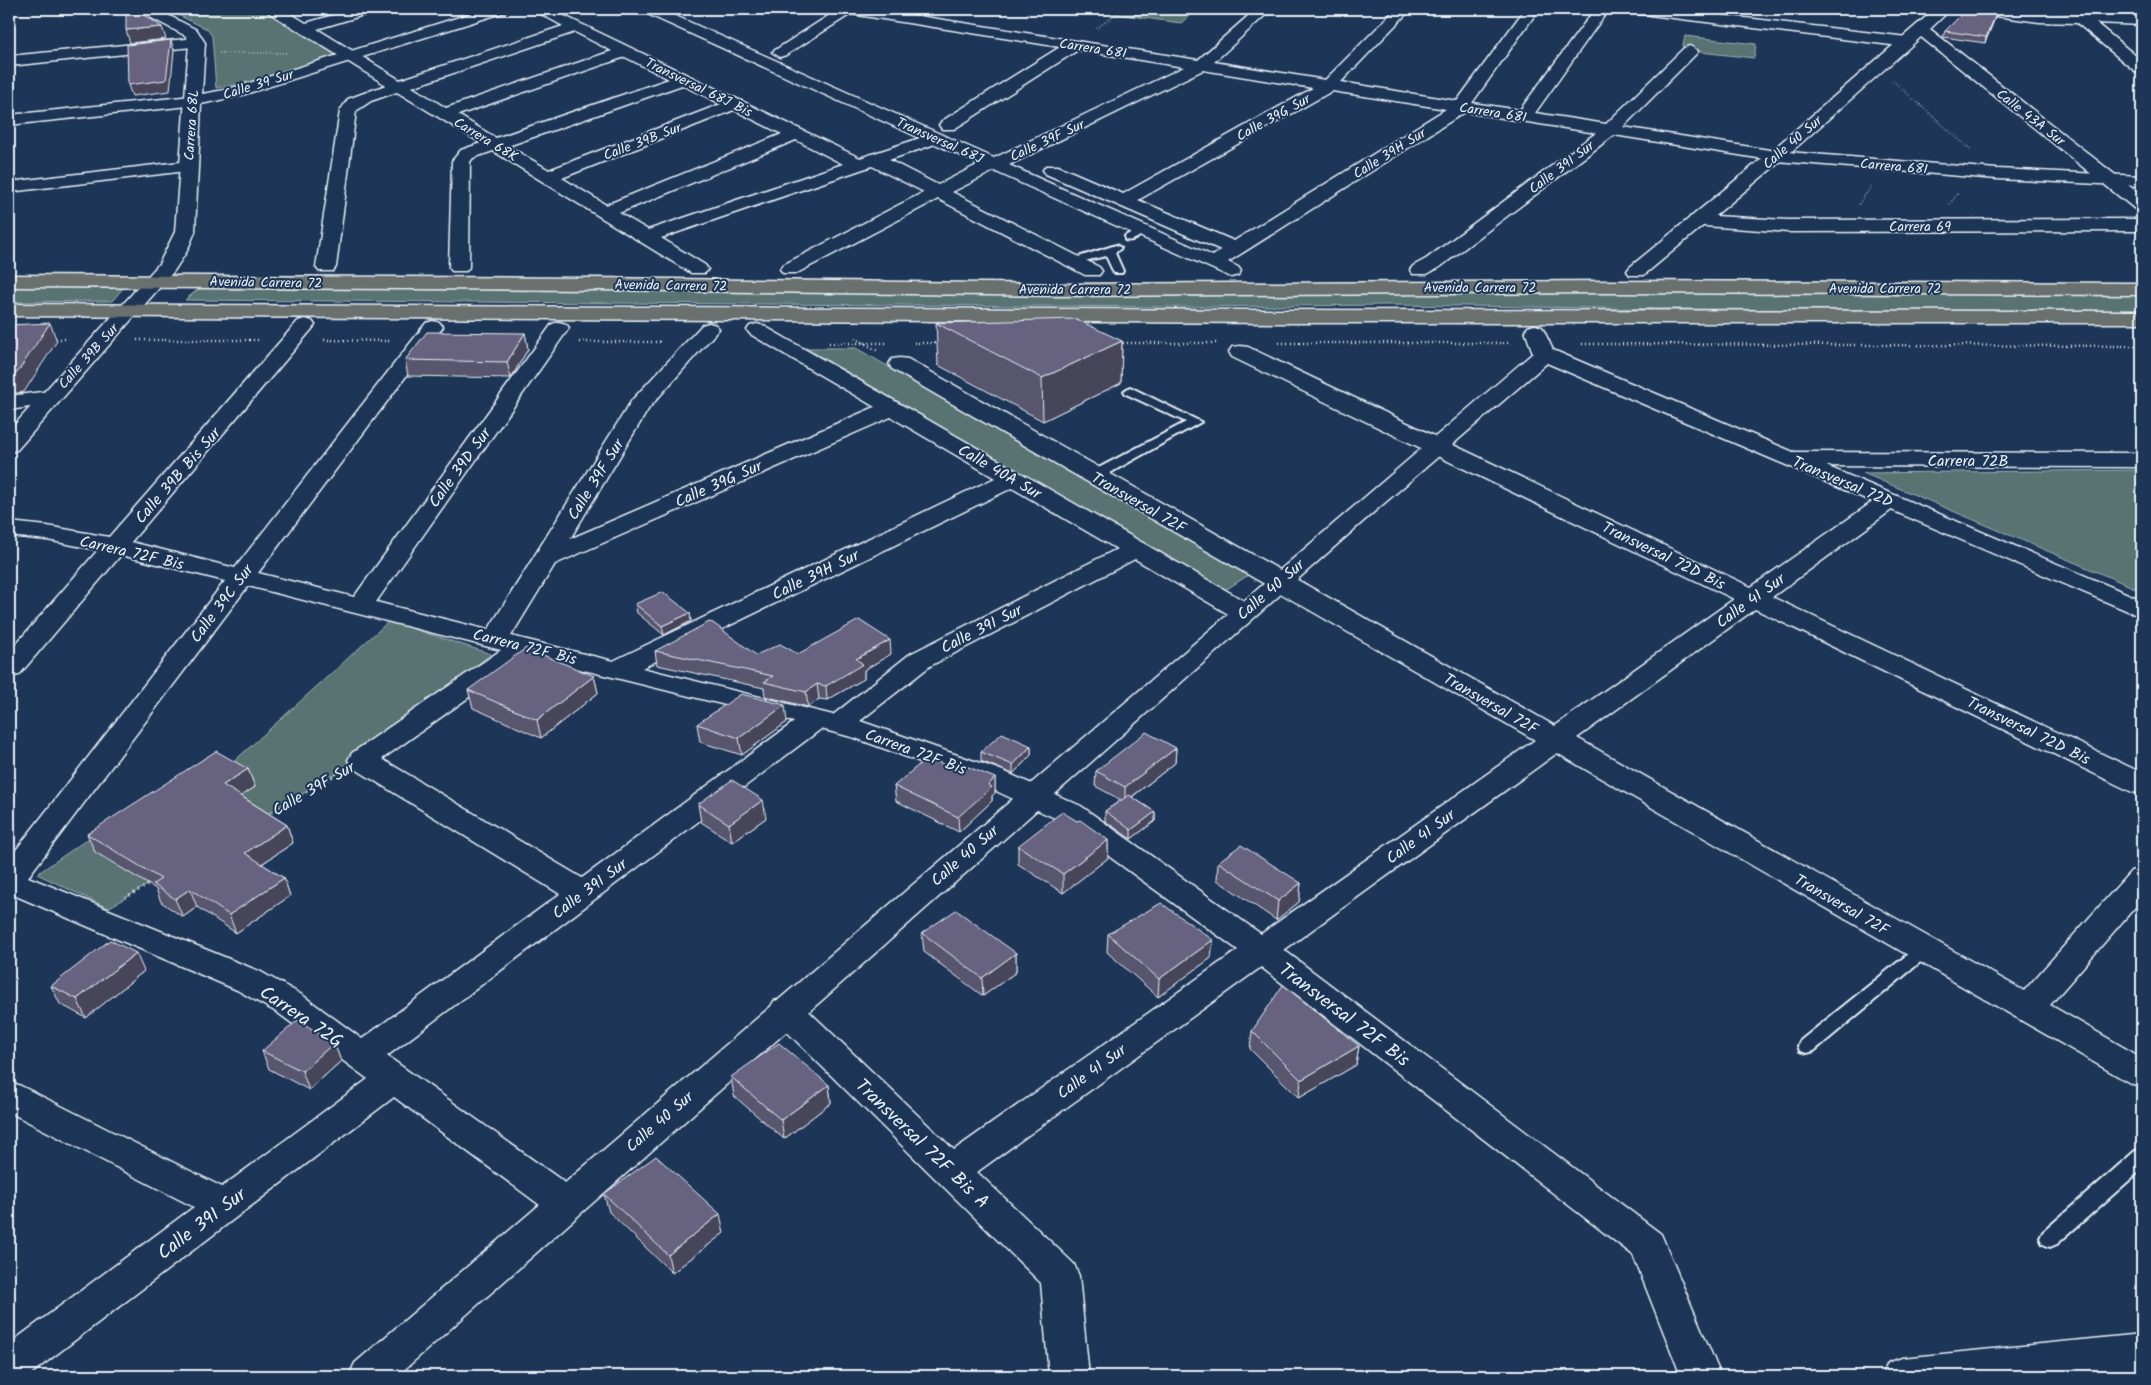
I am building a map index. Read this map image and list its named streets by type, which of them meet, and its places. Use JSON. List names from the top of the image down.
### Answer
{
  "streets": {
    "highway": ["Avenida Carrera 72"],
    "street": [
      "Carrera 68I",
      "Calle 39 Sur",
      "Transversal 68J Bis",
      "Calle 39G Sur",
      "Calle 43A Sur",
      "Carrera 68L",
      "Carrera 68K",
      "Transversal 68J",
      "Calle 39F Sur",
      "Calle 39B Sur",
      "Calle 40 Sur",
      "Calle 39H Sur",
      "Calle 39I Sur",
      "Carrera 69",
      "Carrera 72B",
      "Calle 39D Sur",
      "Calle 40A Sur",
      "Calle 39B Bis Sur",
      "Transversal 72D",
      "Transversal 72F",
      "Carrera 72F Bis",
      "Transversal 72D Bis",
      "Calle 41 Sur",
      "Calle 39C Sur",
      "Transversal 72F Bis",
      "Carrera 72G",
      "Transversal 72F Bis A"
    ]
  },
  "crossings": [
    ["Carrera 68I", "Calle 39G Sur"],
    ["Carrera 68I", "Calle 43A Sur"],
    ["Carrera 68I", "Calle 39F Sur"],
    ["Carrera 68I", "Calle 40 Sur"],
    ["Carrera 68I", "Calle 39H Sur"],
    ["Carrera 68I", "Calle 39I Sur"],
    ["Calle 39 Sur", "Carrera 68L"],
    ["Calle 39 Sur", "Carrera 68K"],
    ["Transversal 68J Bis", "Calle 39F Sur"],
    ["Transversal 68J Bis", "Calle 39B Sur"],
    ["Transversal 68J Bis", "Avenida Carrera 72"],
    ["Calle 39G Sur", "Calle 39F Sur"],
    ["Calle 39G Sur", "Calle 40A Sur"],
    ["Calle 43A Sur", "Calle 40 Sur"],
    ["Carrera 68L", "Calle 39B Sur"],
    ["Carrera 68L", "Avenida Carrera 72"],
    ["Carrera 68K", "Calle 39B Sur"],
    ["Carrera 68K", "Avenida Carrera 72"],
    ["Transversal 68J", "Calle 39F Sur"],
    ["Transversal 68J", "Calle 39H Sur"],
    ["Transversal 68J", "Avenida Carrera 72"],
    ["Calle 39F Sur", "Avenida Carrera 72"],
    ["Calle 39F Sur", "Carrera 72F Bis"],
    ["Calle 39B Sur", "Avenida Carrera 72"],
    ["Calle 40 Sur", "Carrera 69"],
    ["Calle 40 Sur", "Avenida Carrera 72"],
    ["Calle 40 Sur", "Calle 40A Sur"],
    ["Calle 40 Sur", "Transversal 72D"],
    ["Calle 40 Sur", "Transversal 72F"],
    ["Calle 40 Sur", "Carrera 72F Bis"],
    ["Calle 40 Sur", "Transversal 72D Bis"],
    ["Calle 40 Sur", "Transversal 72F Bis"],
    ["Calle 40 Sur", "Carrera 72G"],
    ["Calle 40 Sur", "Transversal 72F Bis A"],
    ["Calle 39H Sur", "Avenida Carrera 72"],
    ["Calle 39H Sur", "Calle 40A Sur"],
    ["Calle 39H Sur", "Carrera 72F Bis"],
    ["Calle 39I Sur", "Avenida Carrera 72"],
    ["Calle 39I Sur", "Calle 40A Sur"],
    ["Calle 39I Sur", "Carrera 72F Bis"],
    ["Calle 39I Sur", "Carrera 72G"],
    ["Carrera 72B", "Transversal 72D"],
    ["Calle 39D Sur", "Carrera 72F Bis"],
    ["Calle 39B Bis Sur", "Carrera 72F Bis"],
    ["Transversal 72D", "Calle 41 Sur"],
    ["Transversal 72F", "Calle 41 Sur"],
    ["Carrera 72F Bis", "Calle 39C Sur"],
    ["Carrera 72F Bis", "Transversal 72F Bis"],
    ["Transversal 72D Bis", "Calle 41 Sur"],
    ["Calle 41 Sur", "Transversal 72F Bis"],
    ["Calle 41 Sur", "Transversal 72F Bis A"],
    ["Calle 39C Sur", "Carrera 72G"]
  ]
}
